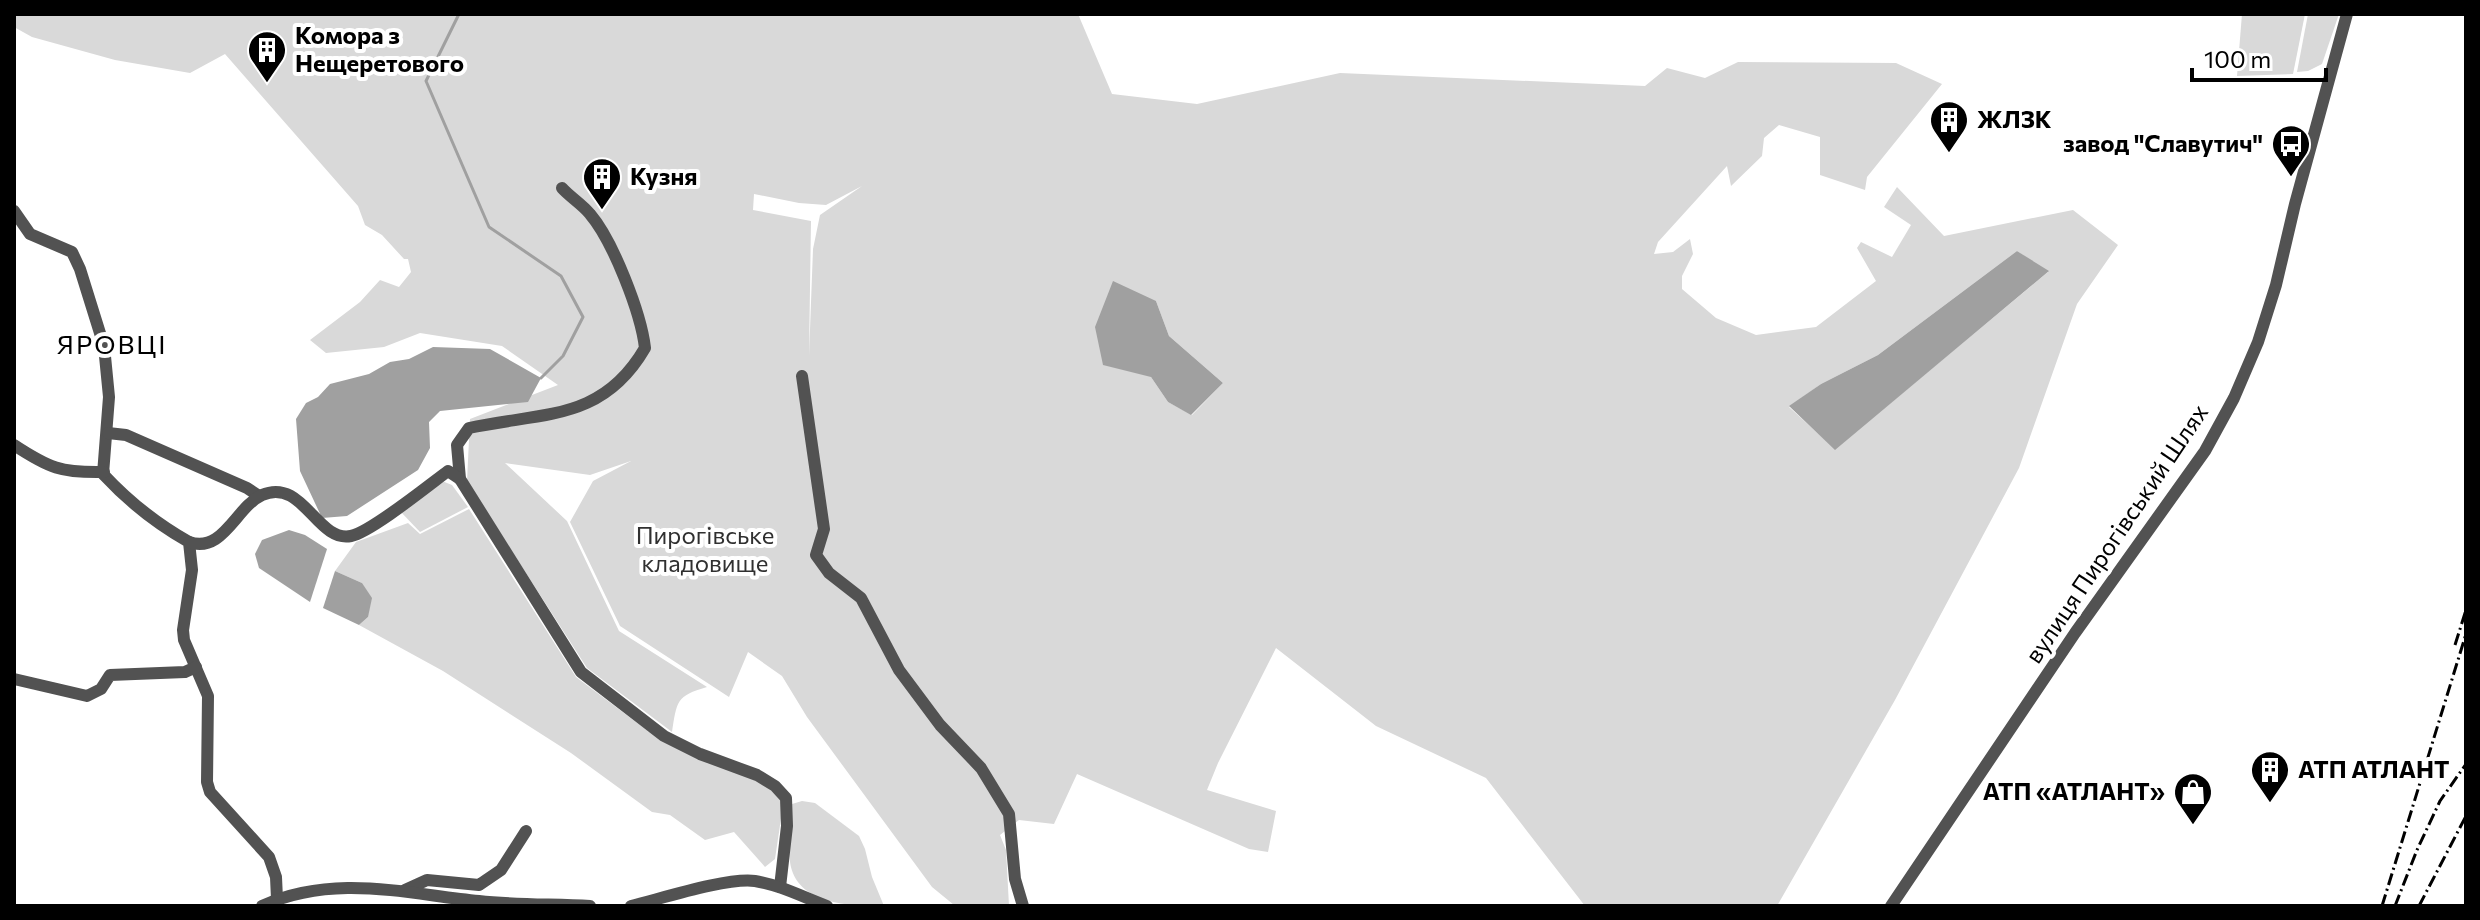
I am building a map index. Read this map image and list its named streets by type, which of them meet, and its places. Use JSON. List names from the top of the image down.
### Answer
{
  "streets": {
    "street": ["вулиця Пирогівський Шлях"]
  },
  "districts": ["ЯРОВЦІ"],
  "parks": ["Пирогівське кладовище"],
  "places": {
    "building": [
      "Комора з Нещеретового",
      "ЖЛЗК",
      "Кузня",
      "АТП АТЛАНТ"
    ],
    "bus stop": ["завод \"Славутич\""],
    "shop": ["АТП «АТЛАНТ»"]
  },
  "scale_bar": "100 m"
}
